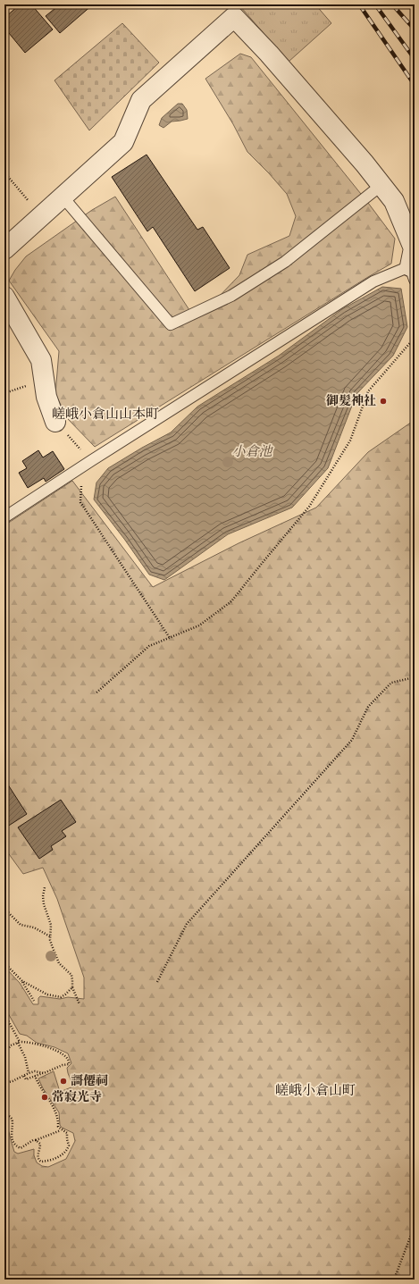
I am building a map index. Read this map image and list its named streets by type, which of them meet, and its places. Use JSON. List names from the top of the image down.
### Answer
{
  "districts": ["嵯峨小倉山山本町", "嵯峨小倉山町"],
  "water": ["小倉池"],
  "places": ["御髪神社", "謌僊祠", "常寂光寺"]
}
